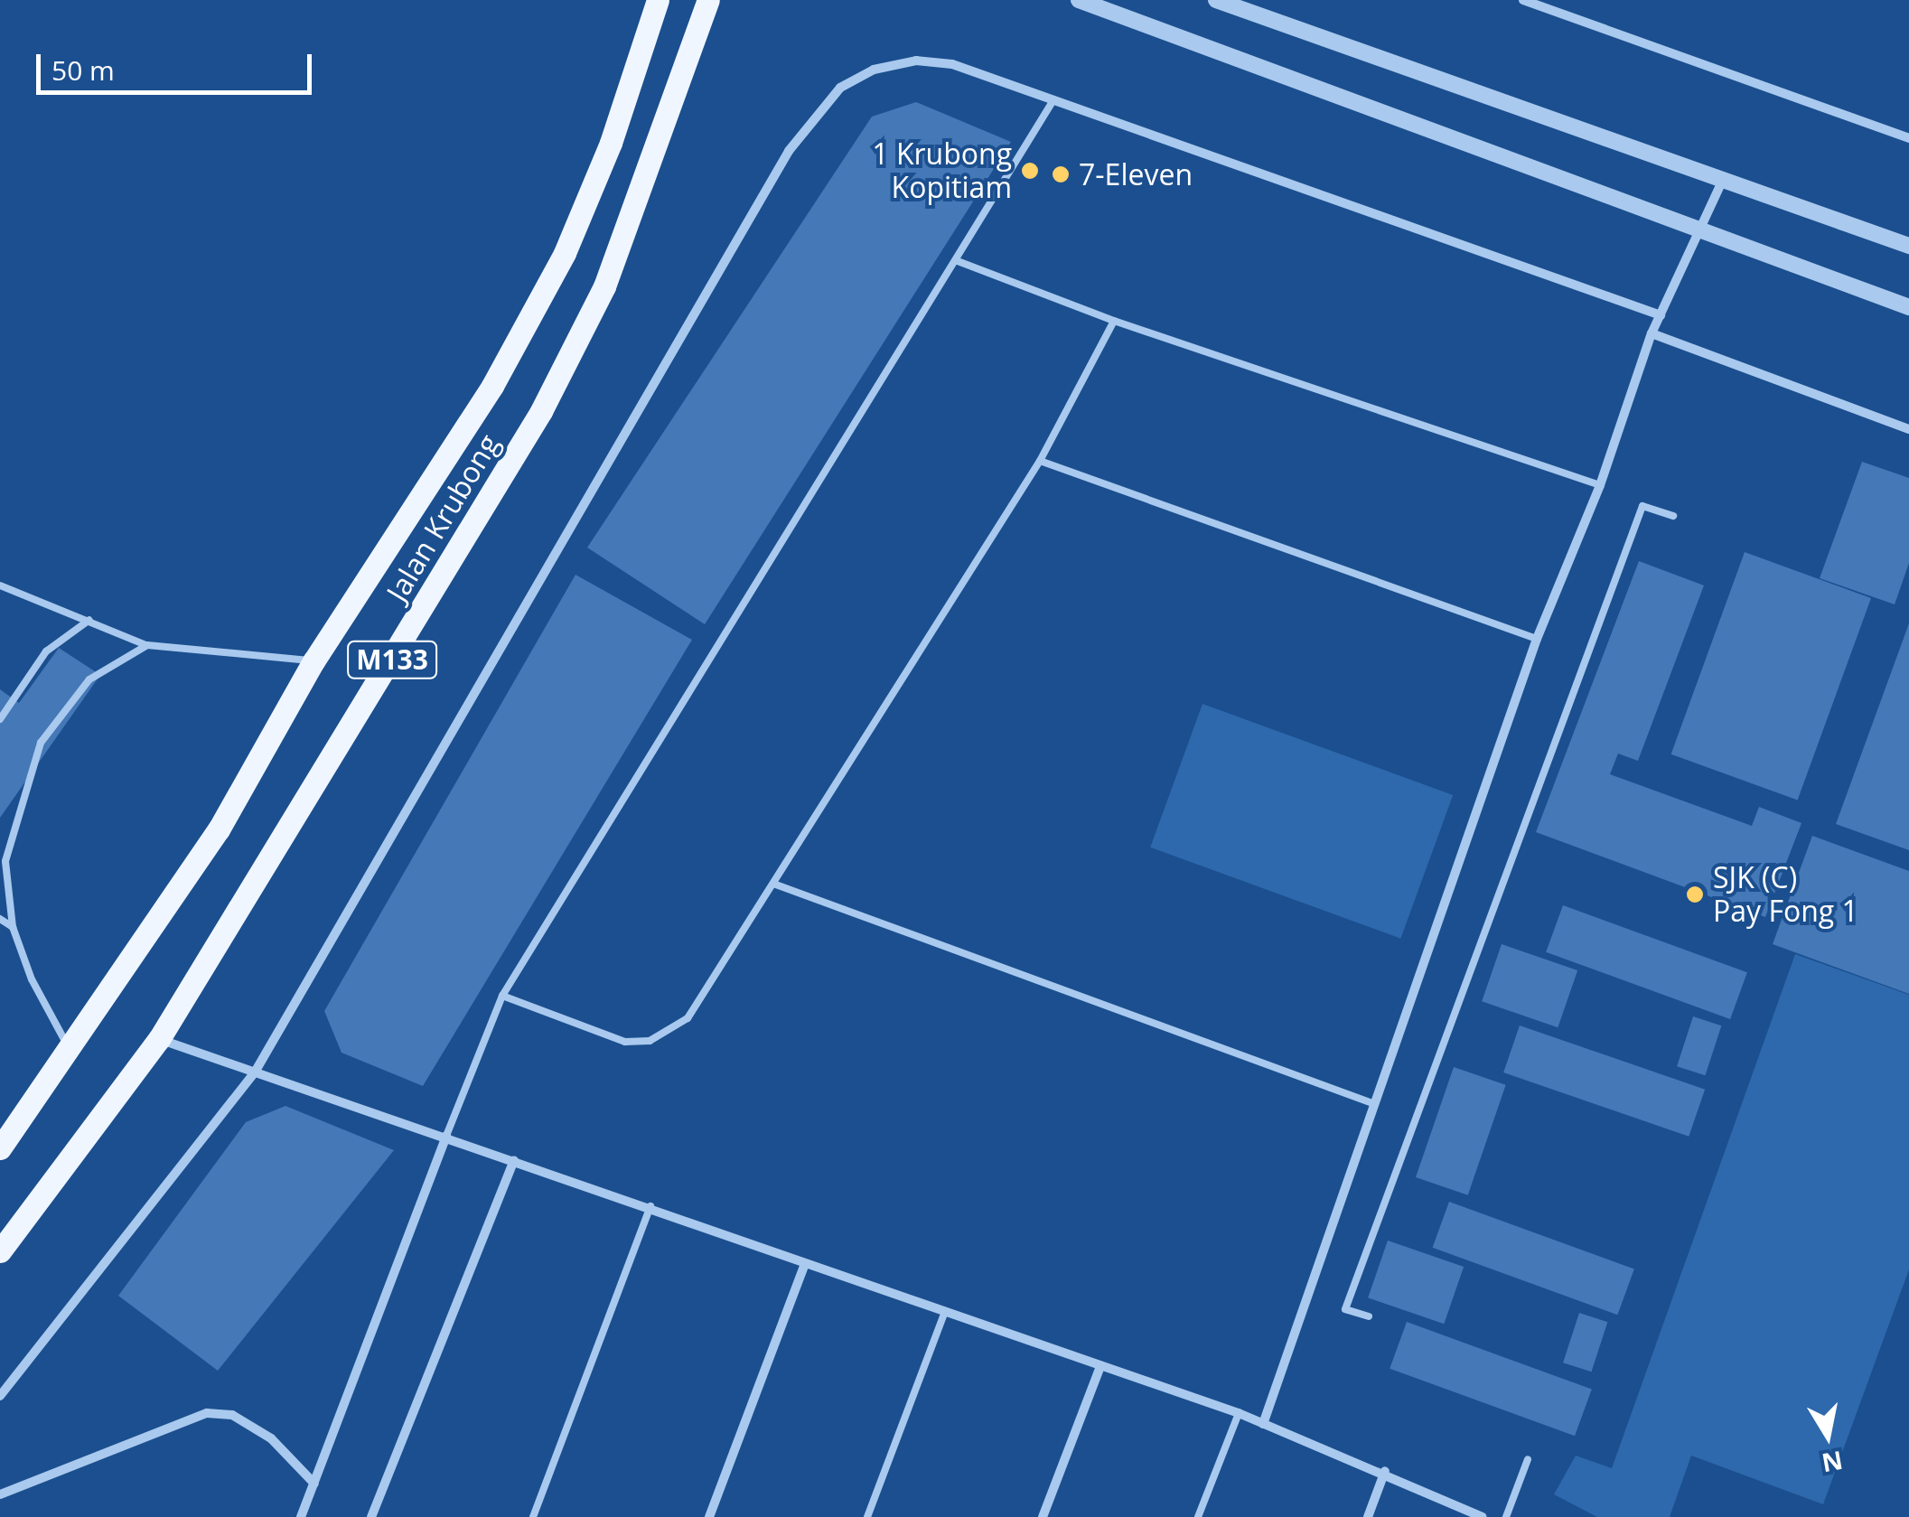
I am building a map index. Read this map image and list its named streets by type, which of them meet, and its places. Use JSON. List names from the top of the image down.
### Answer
{
  "streets": {
    "main road": ["Jalan Krubong", "M133"]
  },
  "places": ["1 Krubong Kopitiam", "7-Eleven", "SJK (C) Pay Fong 1"],
  "scale_bar": "50 m",
  "north": "bottom"
}
